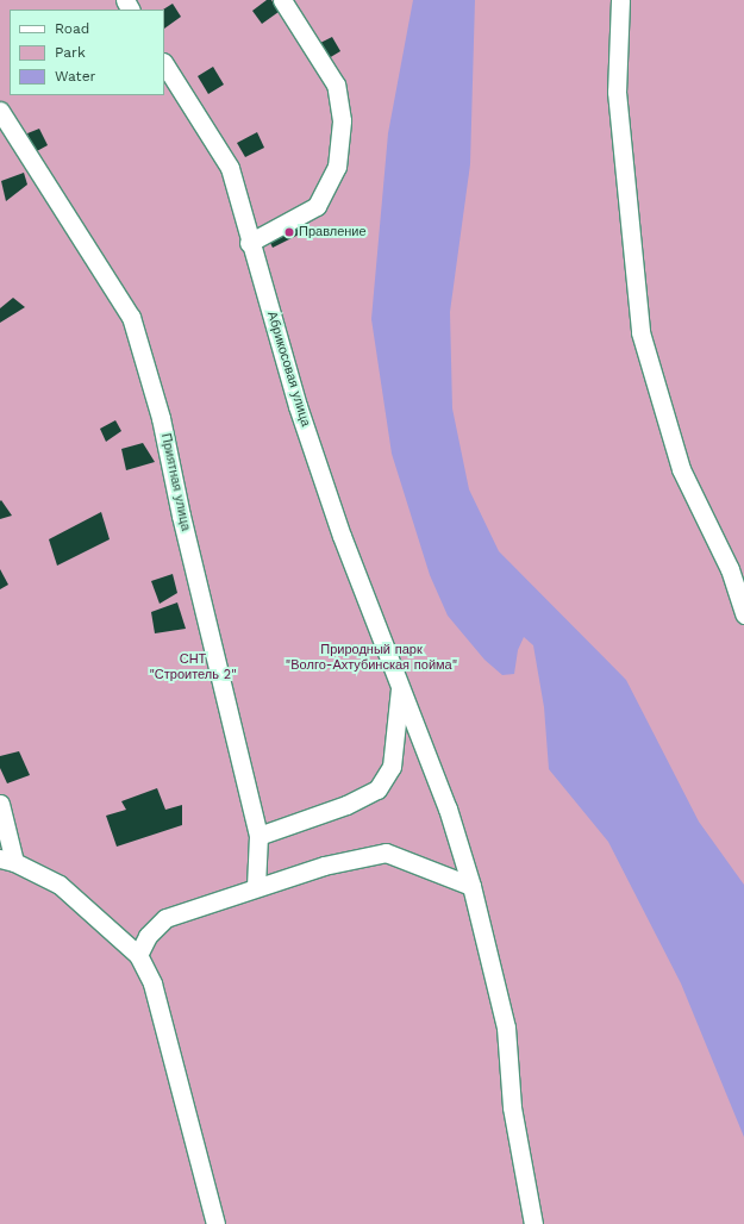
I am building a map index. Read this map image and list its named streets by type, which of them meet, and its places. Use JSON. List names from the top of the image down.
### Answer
{
  "streets": {
    "street": ["Абрикосовая улица", "Приятная улица"]
  },
  "parks": ["Природный парк \"Волго-Ахтубинская пойма\"", "СНТ \"Строитель 2\""],
  "places": ["Правление"],
  "legend": ["Road", "Park", "Water"]
}
